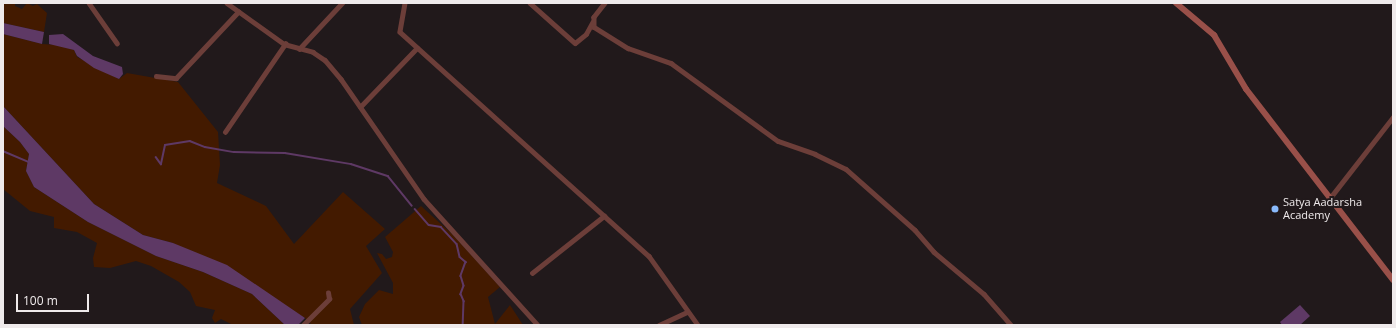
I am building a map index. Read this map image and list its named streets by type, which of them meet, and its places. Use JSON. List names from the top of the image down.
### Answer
{
  "places": ["Satya Aadarsha Academy"],
  "scale_bar": "100 m"
}
